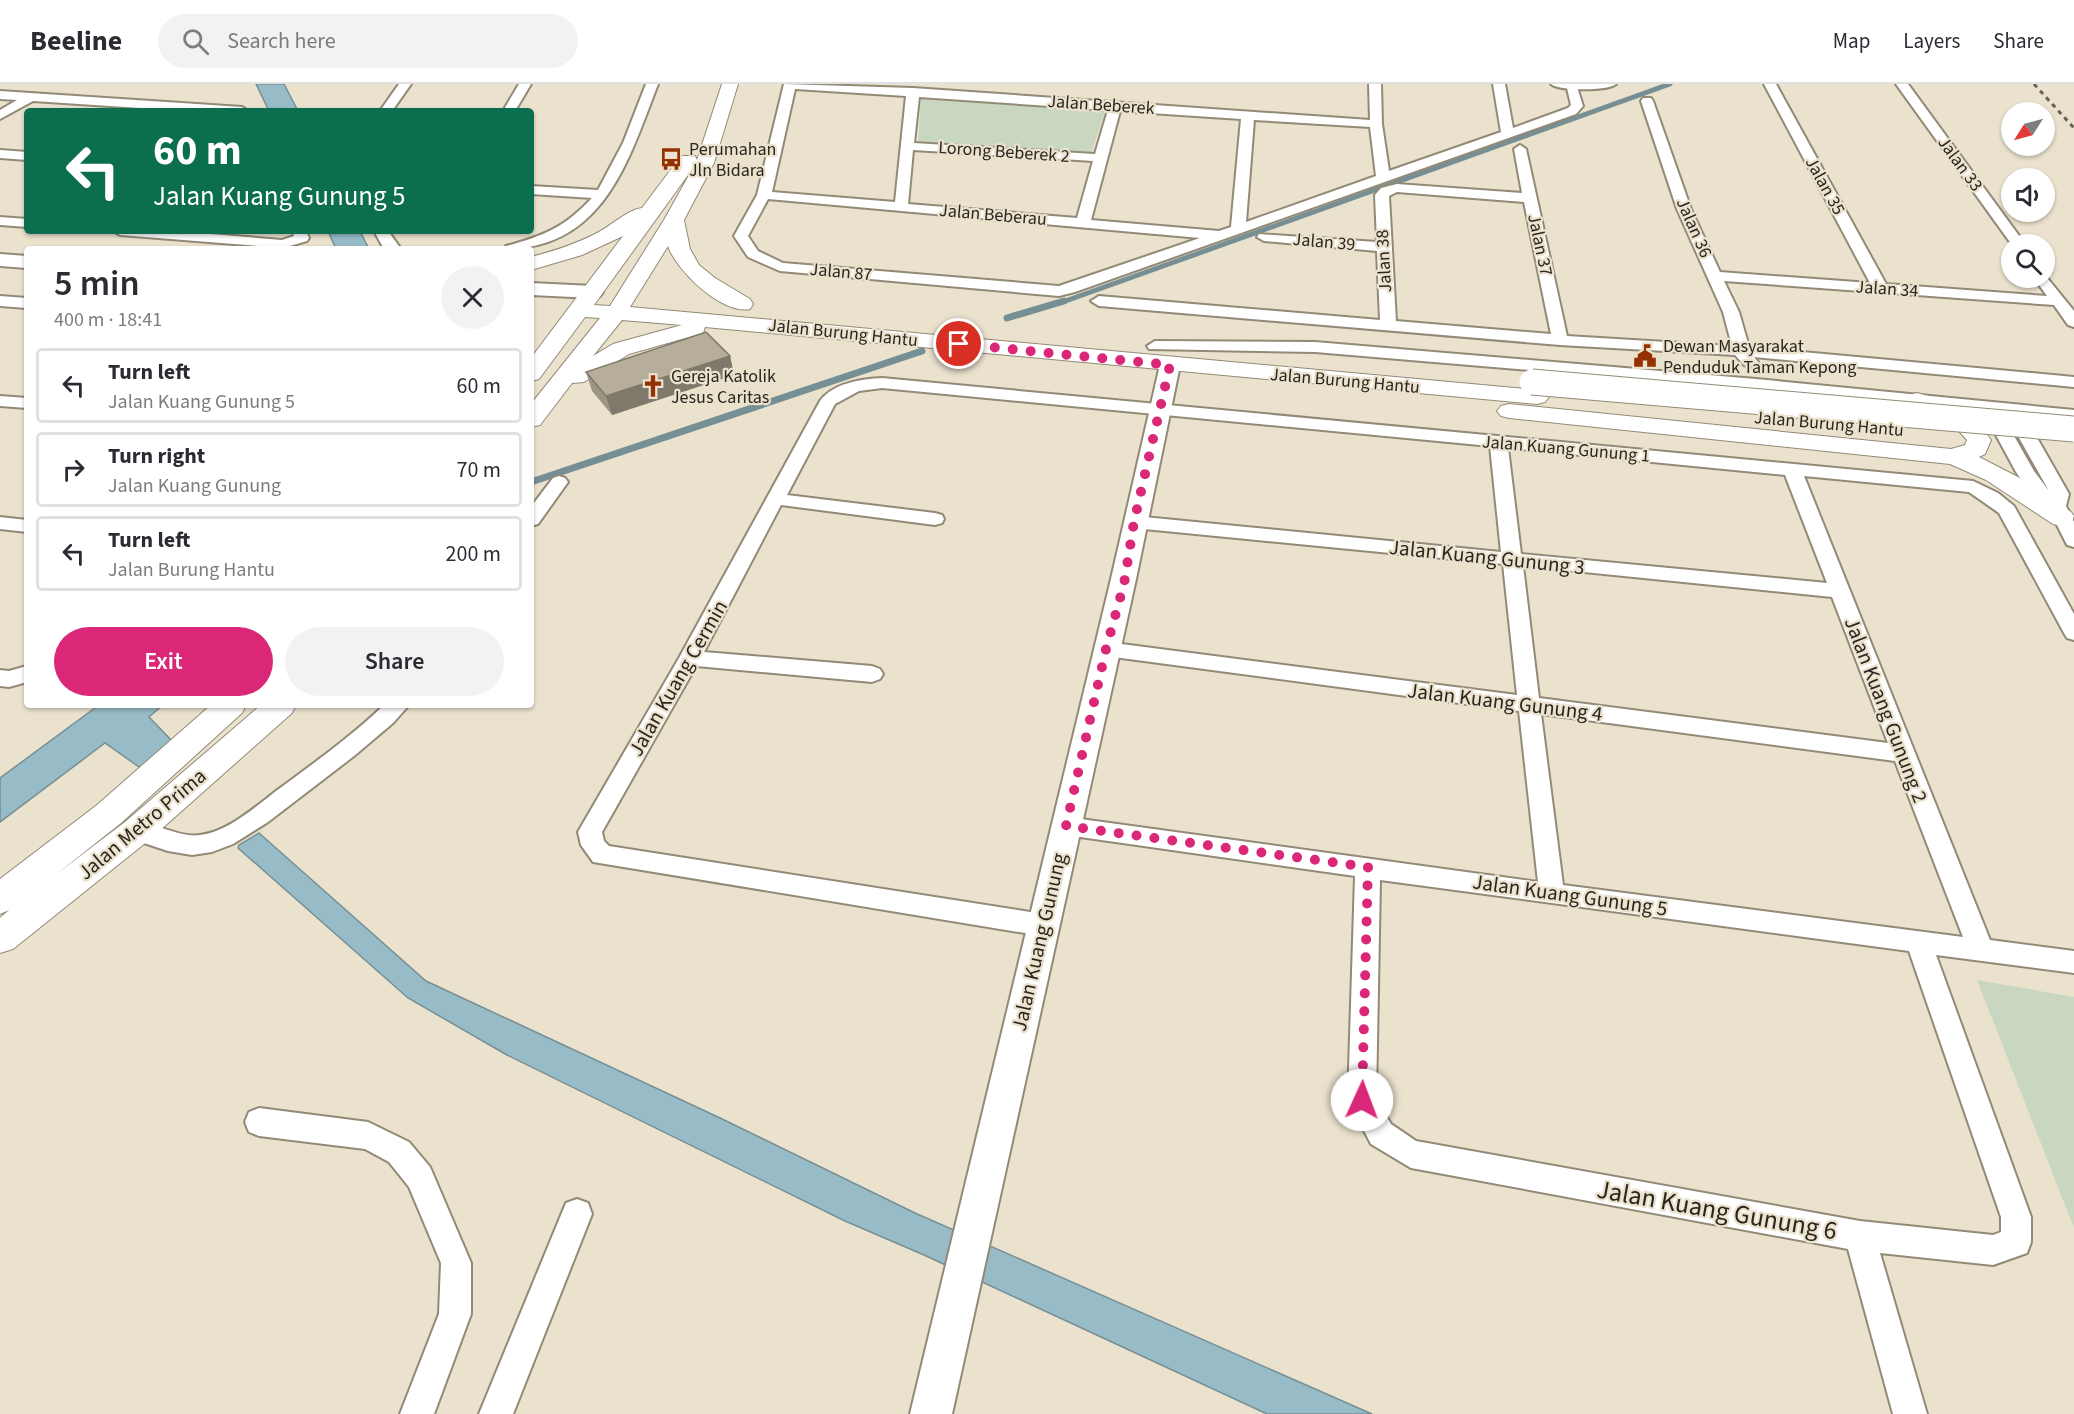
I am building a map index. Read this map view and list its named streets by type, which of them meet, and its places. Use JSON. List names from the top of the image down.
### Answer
{
  "streets": {
    "main road": ["Jalan Burung Hantu", "Jalan Metro Prima"],
    "street": [
      "Jalan Beberek",
      "Lorong Beberek 2",
      "Jalan 33",
      "Jalan 35",
      "Jalan Beberau",
      "Jalan 36",
      "Jalan 39",
      "Jalan 37",
      "Jalan 38",
      "Jalan 87",
      "Jalan 34",
      "Jalan Kuang Gunung 1",
      "Jalan Kuang Gunung 3",
      "Jalan Kuang Cermin",
      "Jalan Kuang Gunung 4",
      "Jalan Kuang Gunung 2",
      "Jalan Kuang Gunung 5",
      "Jalan Kuang Gunung",
      "Jalan Kuang Gunung 6"
    ]
  },
  "crossings": [
    ["Jalan 35", "Jalan 34"],
    ["Jalan Beberau", "Jalan 87"],
    ["Jalan 36", "Jalan 34"],
    ["Jalan 39", "Jalan 38"],
    ["Jalan 37", "Jalan 38"],
    ["Jalan Burung Hantu", "Jalan Kuang Gunung"],
    ["Jalan Kuang Gunung 1", "Jalan Kuang Cermin"],
    ["Jalan Kuang Gunung 1", "Jalan Kuang Gunung 2"],
    ["Jalan Kuang Gunung 1", "Jalan Kuang Gunung"],
    ["Jalan Kuang Gunung 3", "Jalan Kuang Gunung 2"],
    ["Jalan Kuang Gunung 3", "Jalan Kuang Gunung"],
    ["Jalan Kuang Cermin", "Jalan Kuang Gunung"],
    ["Jalan Kuang Gunung 4", "Jalan Kuang Gunung 2"],
    ["Jalan Kuang Gunung 4", "Jalan Kuang Gunung"],
    ["Jalan Kuang Gunung 2", "Jalan Kuang Gunung 5"],
    ["Jalan Kuang Gunung 5", "Jalan Kuang Gunung"],
    ["Jalan Kuang Gunung 5", "Jalan Kuang Gunung 6"]
  ],
  "places": {
    "bus stop": ["Perumahan Jln Bidara"],
    "public building": ["Dewan Masyarakat Penduduk Taman Kepong"],
    "church": ["Gereja Katolik Jesus Caritas"]
  },
  "north": "bottom left",
  "page": {
    "header": "Beeline",
    "search": "Search here",
    "nav": ["Map", "Layers", "Share"],
    "turn": ["60 m", "Jalan Kuang Gunung 5"],
    "heading": ["5 min", "400 m · 18:41"],
    "list": [
      {
        "name": "Turn left",
        "note": "Jalan Kuang Gunung 5",
        "value": "60 m"
      },
      {
        "name": "Turn right",
        "note": "Jalan Kuang Gunung",
        "value": "70 m"
      },
      {
        "name": "Turn left",
        "note": "Jalan Burung Hantu",
        "value": "200 m"
      }
    ],
    "buttons": ["Exit", "Share"]
  }
}
